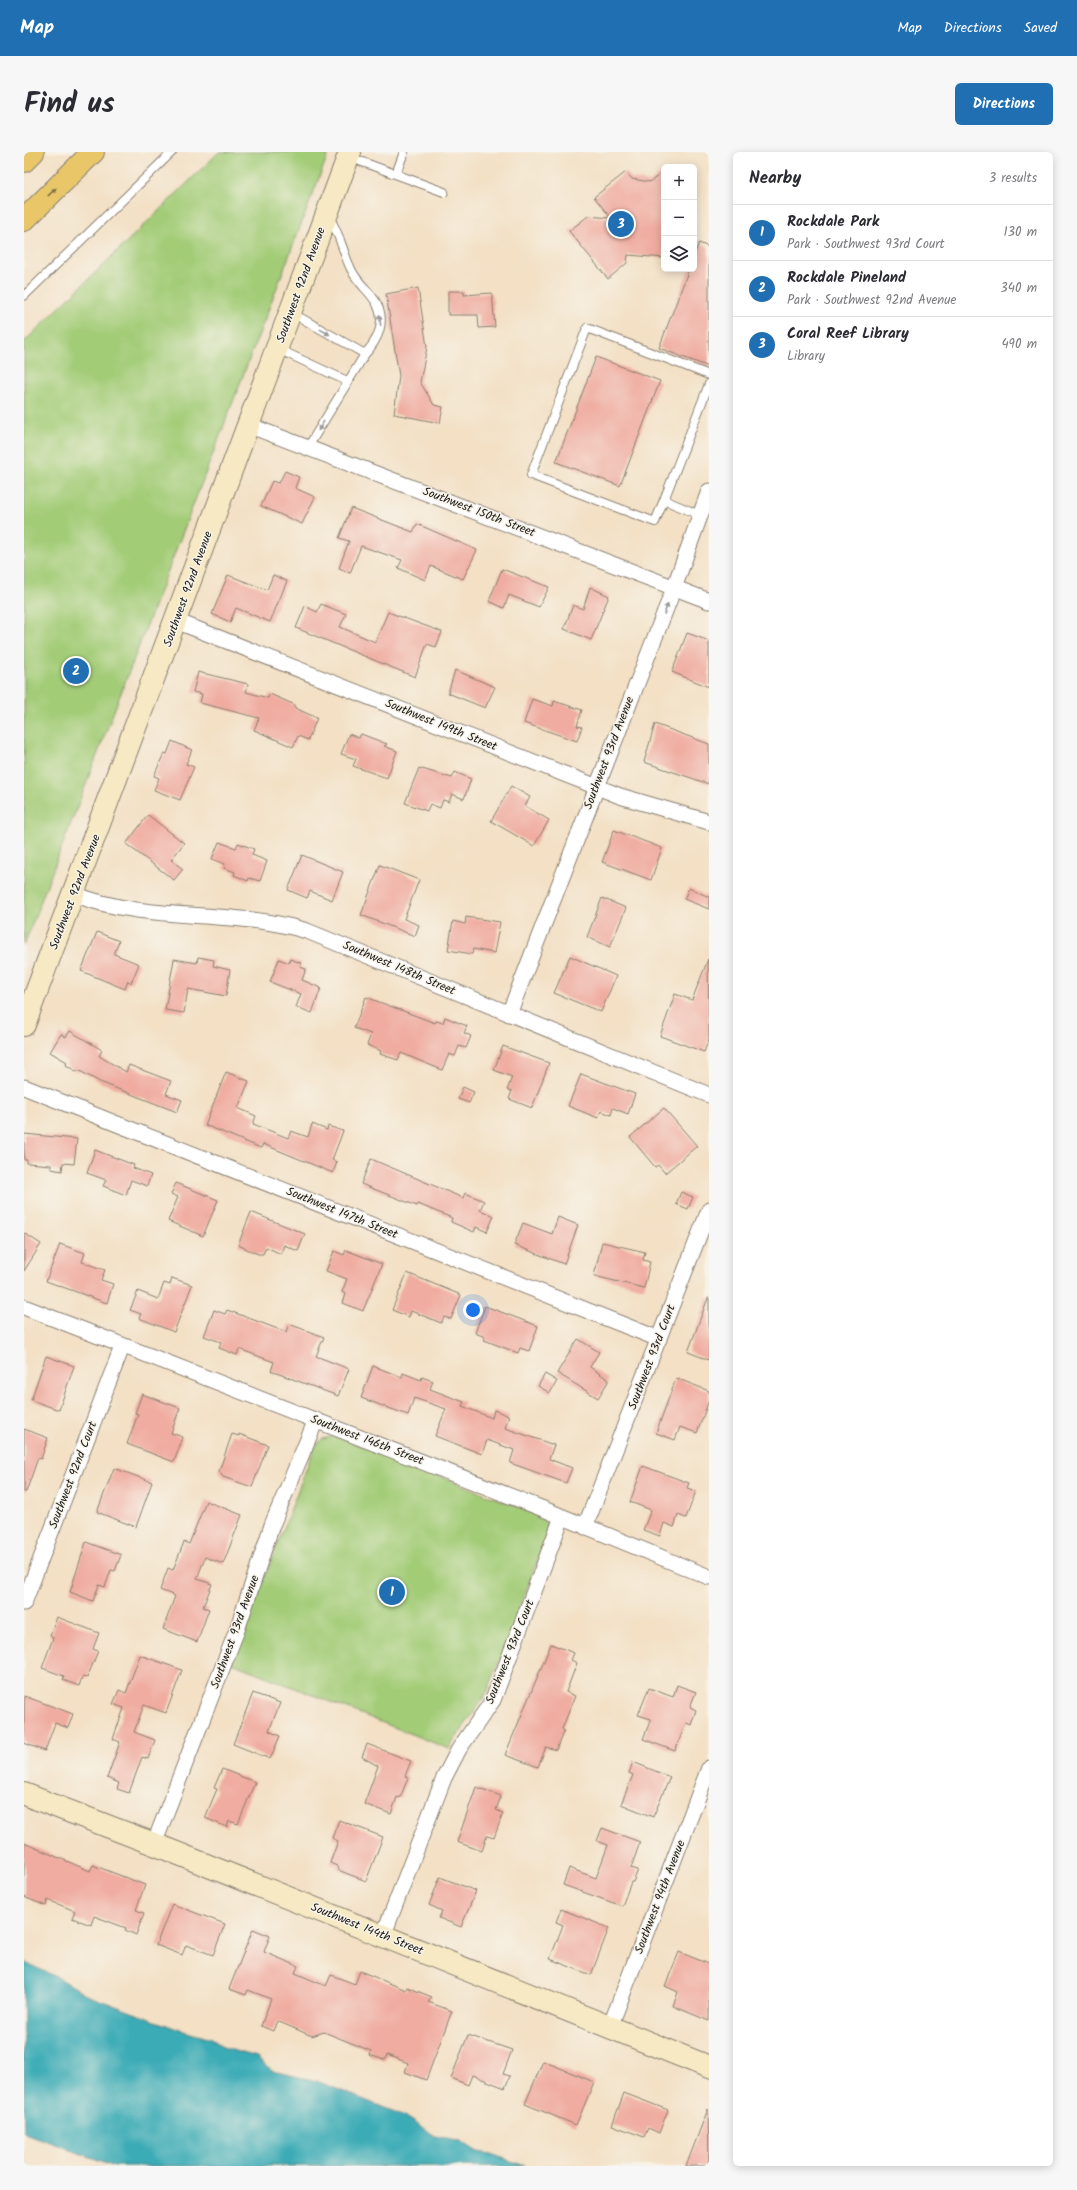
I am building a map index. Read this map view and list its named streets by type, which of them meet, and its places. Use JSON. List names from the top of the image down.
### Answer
{
  "streets": {
    "street": [
      "Southwest 92nd Avenue",
      "Southwest 150th Street",
      "Southwest 149th Street",
      "Southwest 93rd Avenue",
      "Southwest 148th Street",
      "Southwest 147th Street",
      "Southwest 93rd Court",
      "Southwest 146th Street",
      "Southwest 92nd Court",
      "Southwest 94th Avenue",
      "Southwest 144th Street"
    ]
  },
  "crossings": [
    ["Southwest 92nd Avenue", "Southwest 150th Street"],
    ["Southwest 92nd Avenue", "Southwest 149th Street"],
    ["Southwest 92nd Avenue", "Southwest 148th Street"],
    ["Southwest 150th Street", "Southwest 93rd Avenue"],
    ["Southwest 149th Street", "Southwest 93rd Avenue"],
    ["Southwest 93rd Avenue", "Southwest 148th Street"],
    ["Southwest 93rd Avenue", "Southwest 146th Street"],
    ["Southwest 93rd Avenue", "Southwest 144th Street"],
    ["Southwest 147th Street", "Southwest 93rd Court"],
    ["Southwest 93rd Court", "Southwest 146th Street"],
    ["Southwest 93rd Court", "Southwest 144th Street"],
    ["Southwest 146th Street", "Southwest 92nd Court"],
    ["Southwest 94th Avenue", "Southwest 144th Street"]
  ],
  "page": {
    "header": "Map",
    "nav": ["Map", "Directions", "Saved"],
    "title": "Find us",
    "buttons": "Directions",
    "heading": ["Nearby", "3 results"],
    "map_buttons": ["+", "−"],
    "list": [
      {
        "mark": "1",
        "name": "Rockdale Park",
        "note": "Park · Southwest 93rd Court",
        "value": "130 m"
      },
      {
        "mark": "2",
        "name": "Rockdale Pineland",
        "note": "Park · Southwest 92nd Avenue",
        "value": "340 m"
      },
      {
        "mark": "3",
        "name": "Coral Reef Library",
        "note": "Library",
        "value": "490 m"
      }
    ],
    "pins": ["3", "2", "1"]
  }
}
